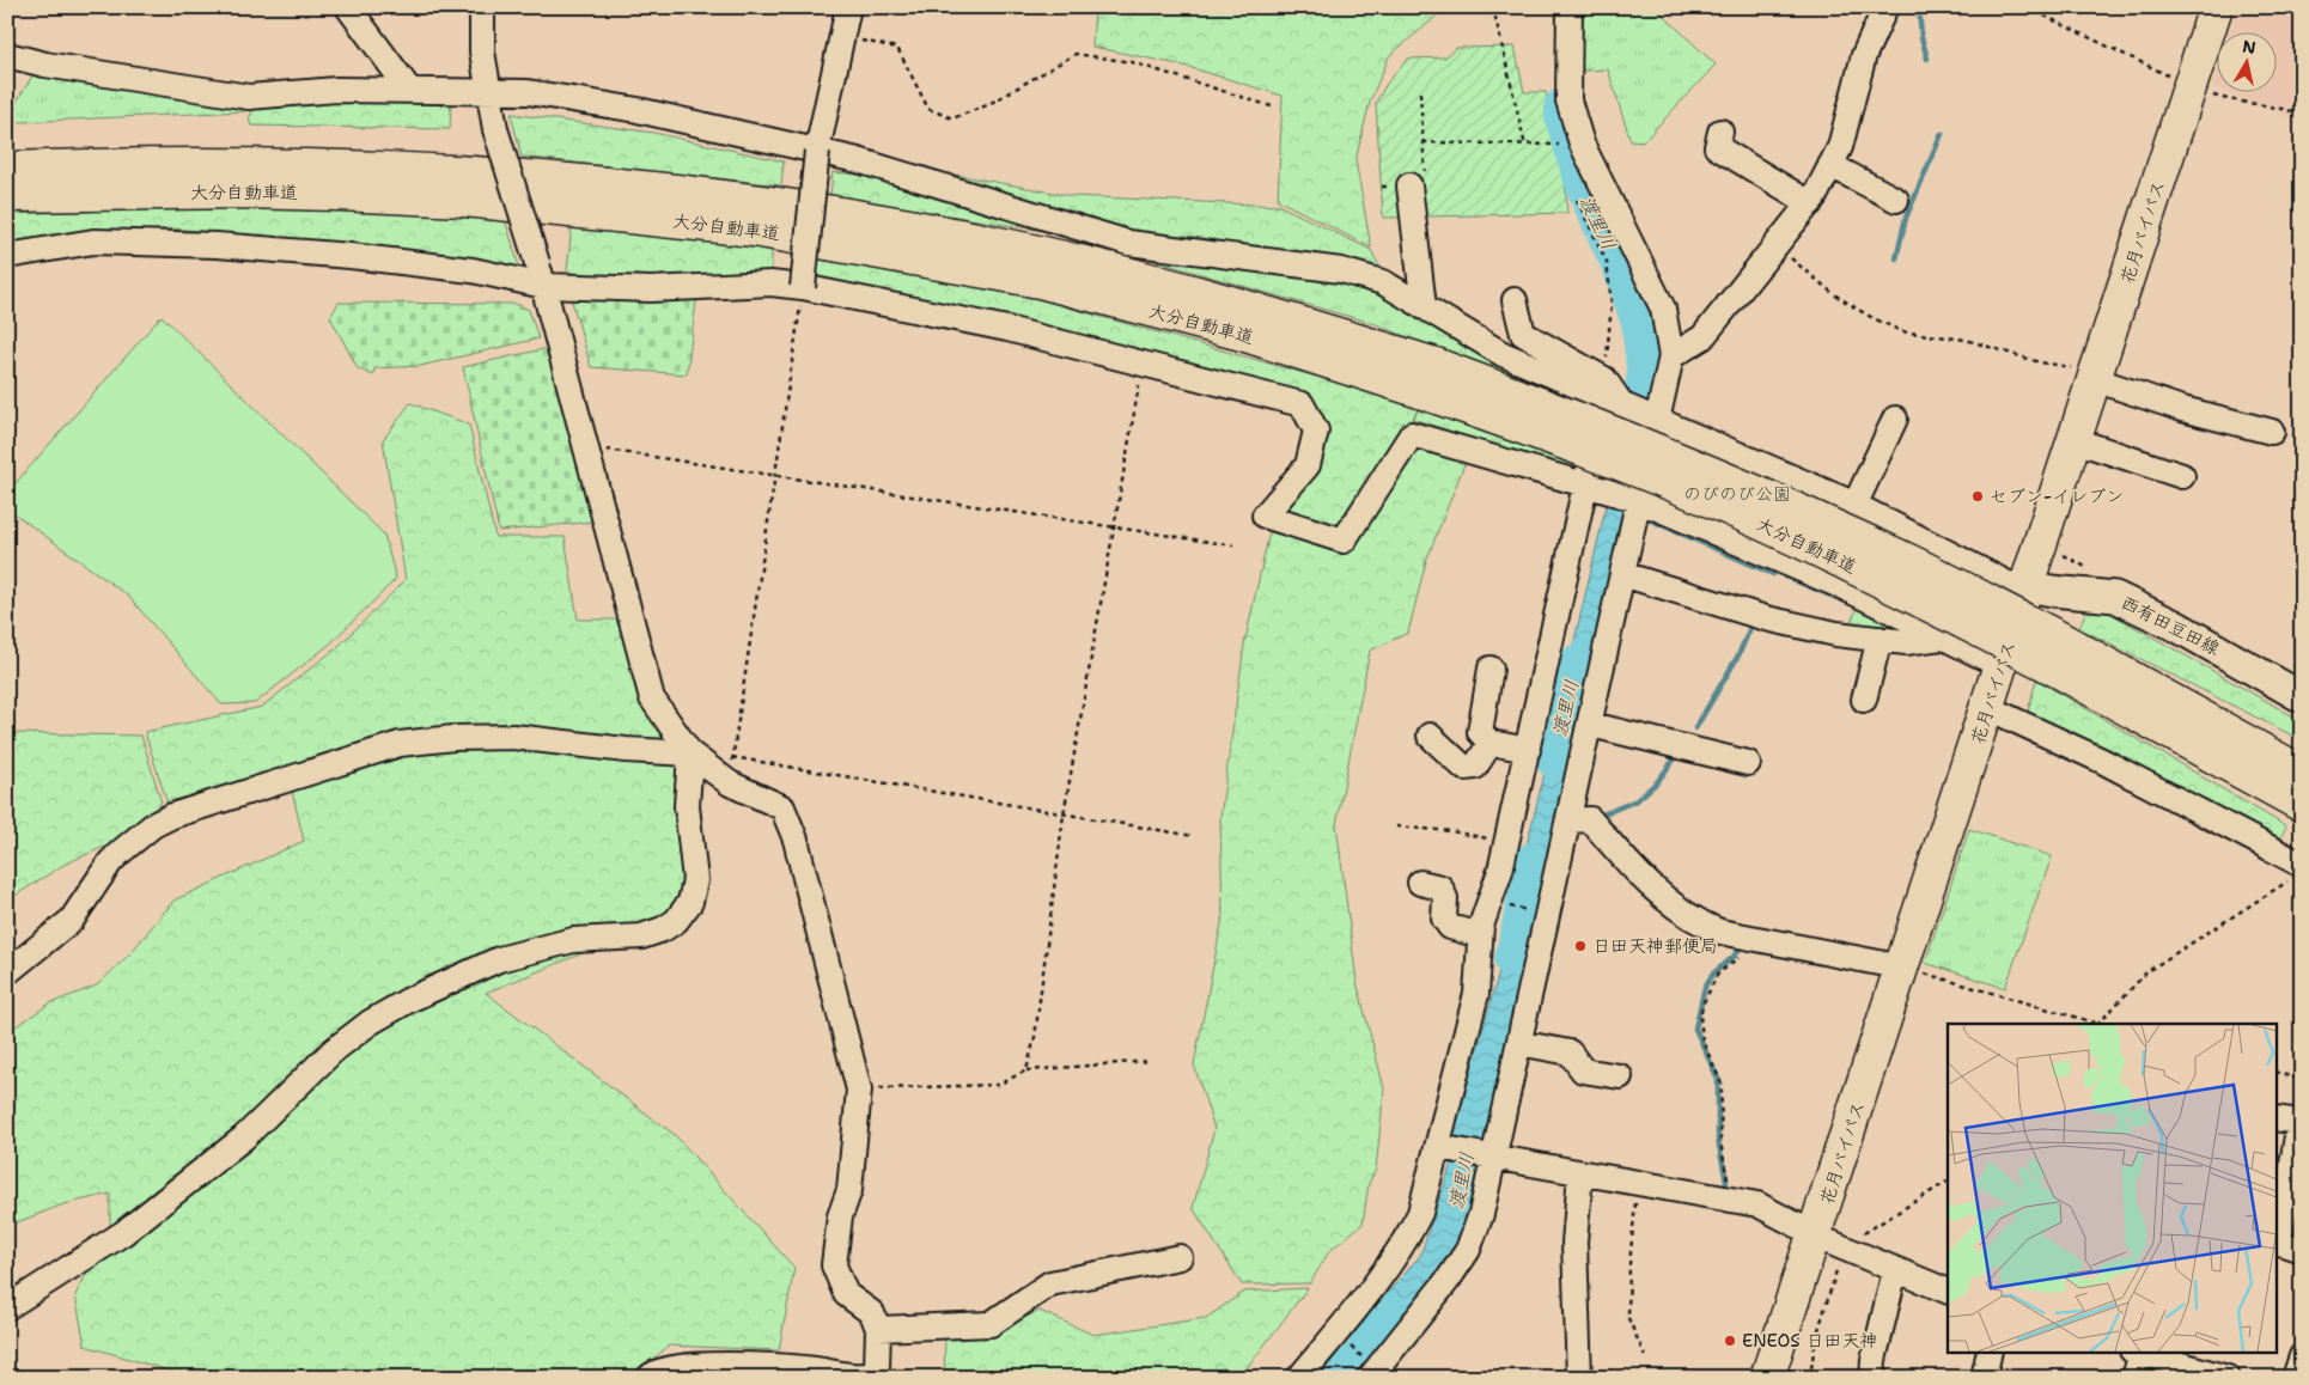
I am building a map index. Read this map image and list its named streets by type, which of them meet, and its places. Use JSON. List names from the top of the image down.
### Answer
{
  "streets": {
    "highway": ["大分自動車道", "花月バイパス"],
    "main road": ["西有田豆田線"]
  },
  "crossings": [
    ["花月バイパス", "西有田豆田線"]
  ],
  "water": ["渡里川"],
  "parks": ["のびのび公園"],
  "places": ["セブン-イレブン", "日田天神郵便局", "ENEOS 日田天神"],
  "north": "top"
}
